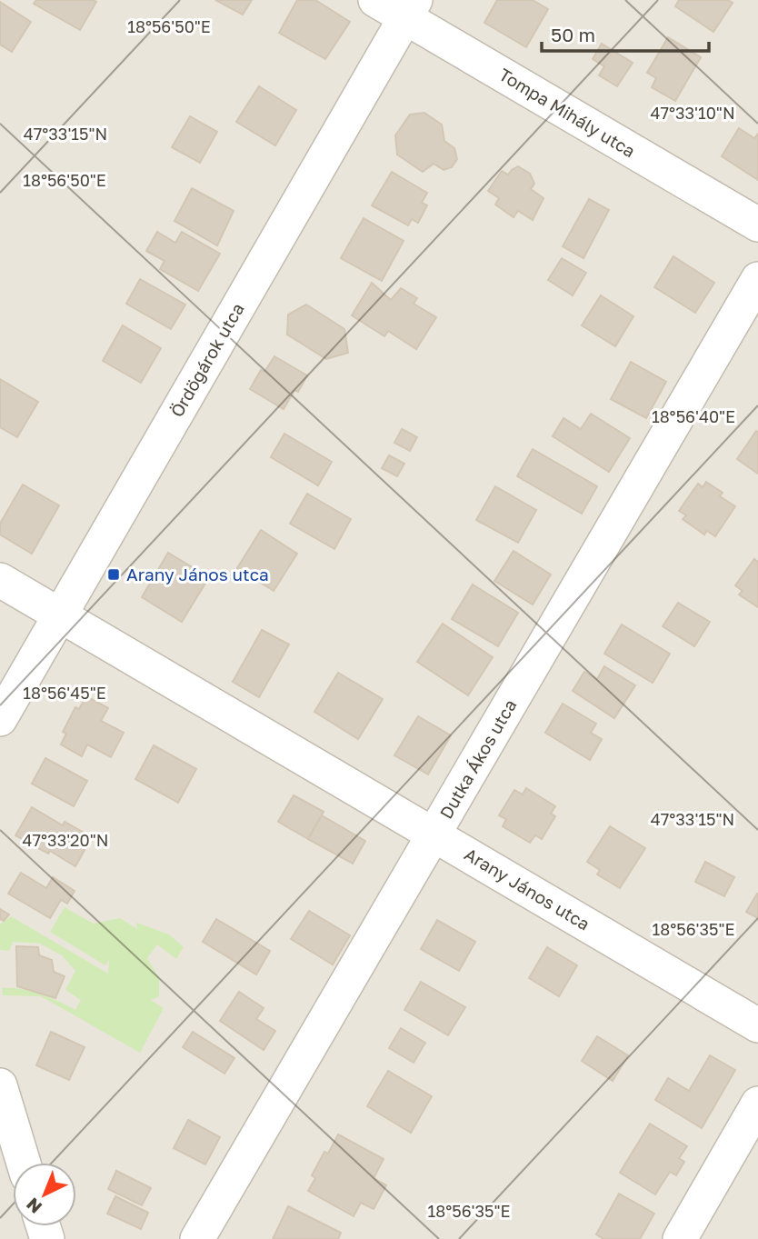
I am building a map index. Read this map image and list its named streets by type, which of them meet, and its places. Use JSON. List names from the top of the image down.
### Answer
{
  "streets": {
    "street": [
      "Tompa Mihály utca",
      "Ördögárok utca",
      "Dutka Ákos utca",
      "Arany János utca"
    ]
  },
  "crossings": [
    ["Tompa Mihály utca", "Ördögárok utca"],
    ["Ördögárok utca", "Arany János utca"],
    ["Dutka Ákos utca", "Arany János utca"]
  ],
  "places": {
    "transit": ["Arany János utca"]
  },
  "scale_bar": "50 m",
  "north": "bottom left",
  "coordinates": [
    "18°56'50\"E",
    "47°33'10\"N",
    "47°33'15\"N",
    "18°56'40\"E",
    "18°56'45\"E",
    "47°33'20\"N",
    "18°56'35\"E"
  ]
}
